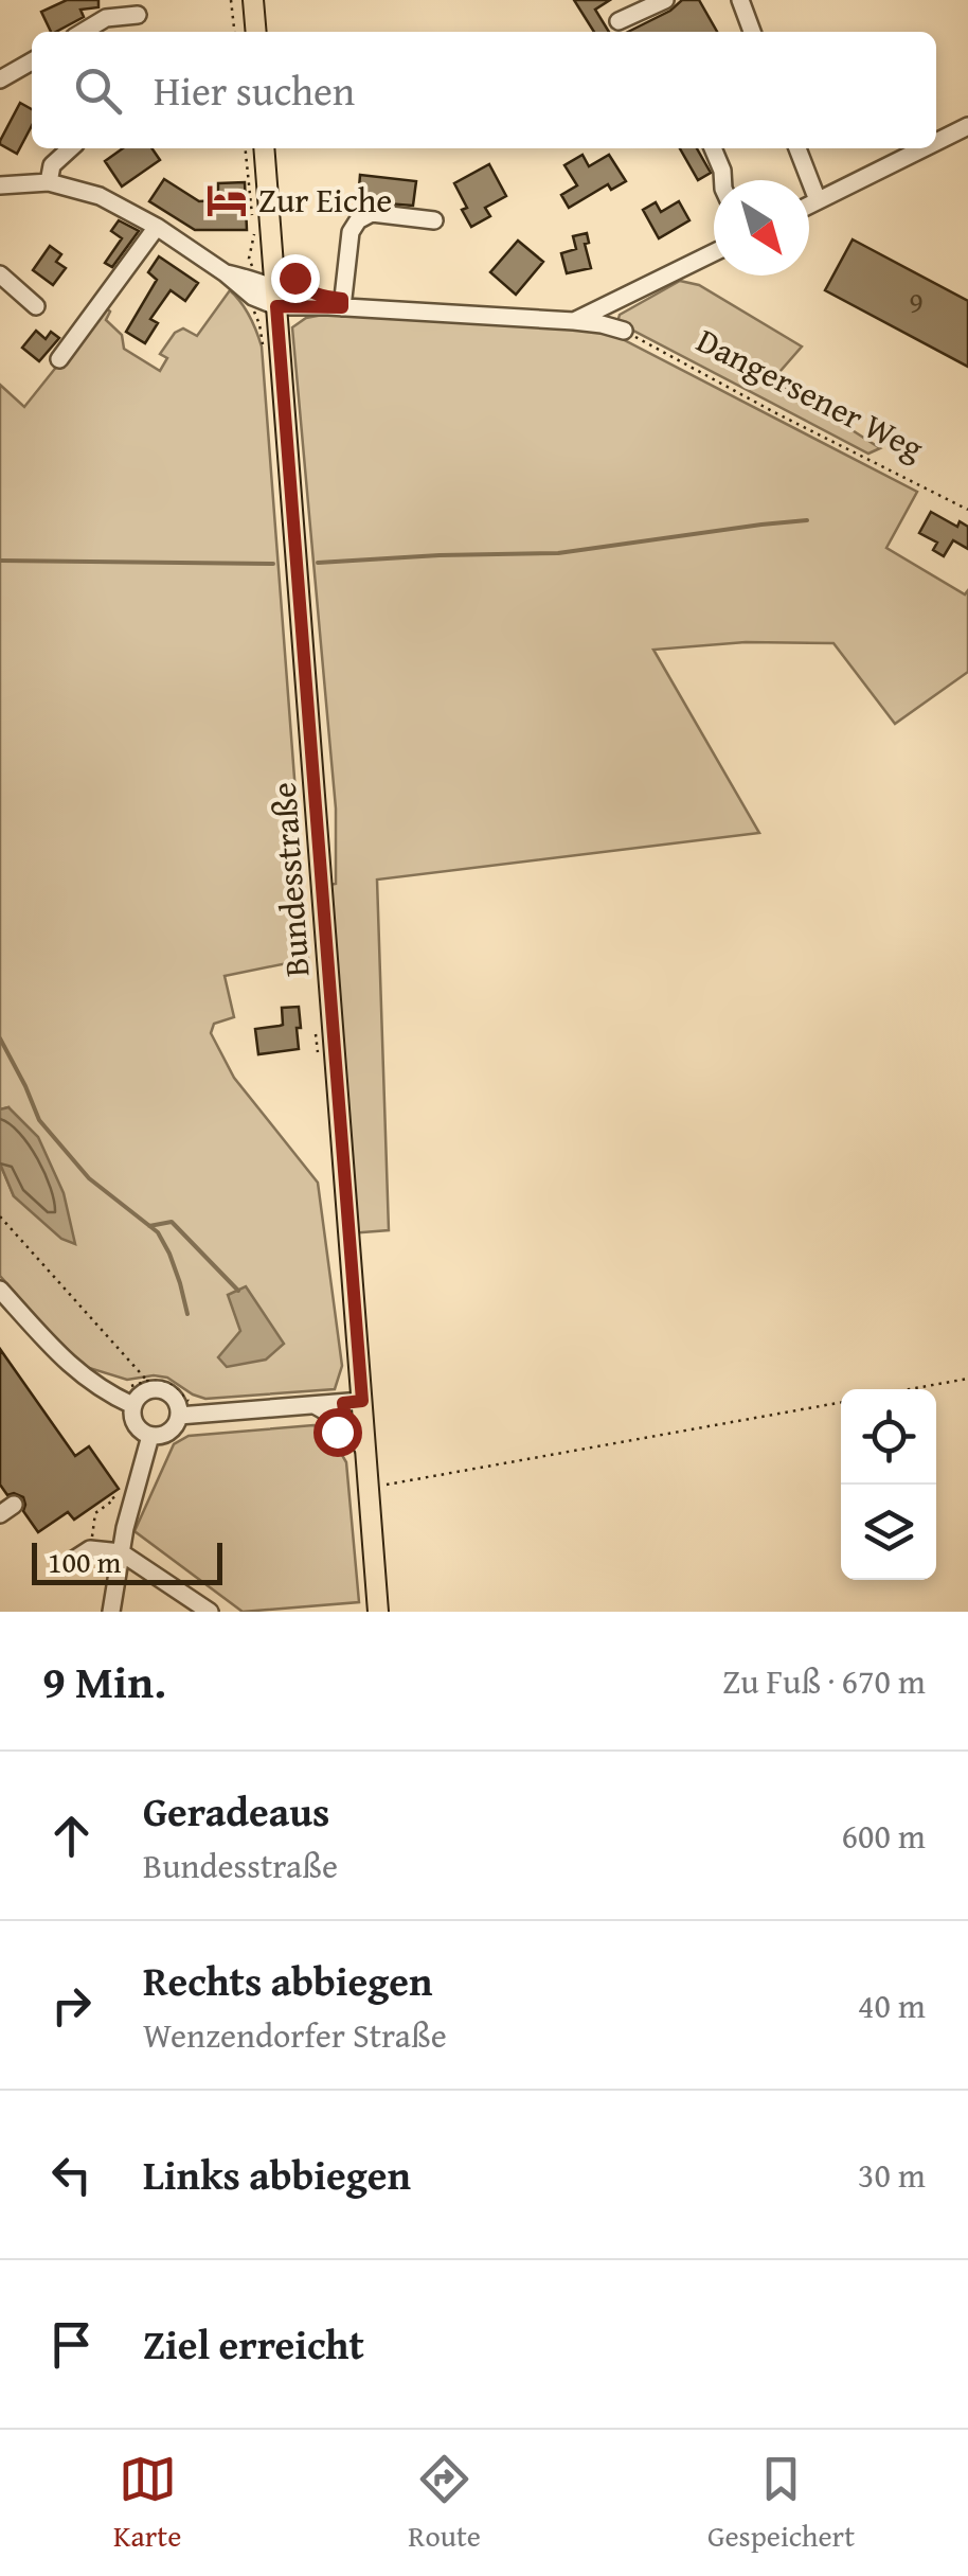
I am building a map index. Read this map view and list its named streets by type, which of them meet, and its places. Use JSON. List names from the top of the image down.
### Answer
{
  "streets": {
    "main road": ["Bundesstraße"],
    "path": ["Dangersener Weg"]
  },
  "places": {
    "hotel": ["Zur Eiche"]
  },
  "house_numbers": ["9"],
  "scale_bar": "100 m",
  "north": "bottom right",
  "page": {
    "search": "Hier suchen",
    "scale": "100 m",
    "heading": ["9 Min.", "Zu Fuß · 670 m"],
    "list": [
      ["Geradeaus", "Bundesstraße", "600 m"],
      ["Rechts abbiegen", "Wenzendorfer Straße", "40 m"],
      ["Links abbiegen", "30 m"],
      "Ziel erreicht"
    ],
    "nav": ["Karte", "Route", "Gespeichert"]
  }
}
